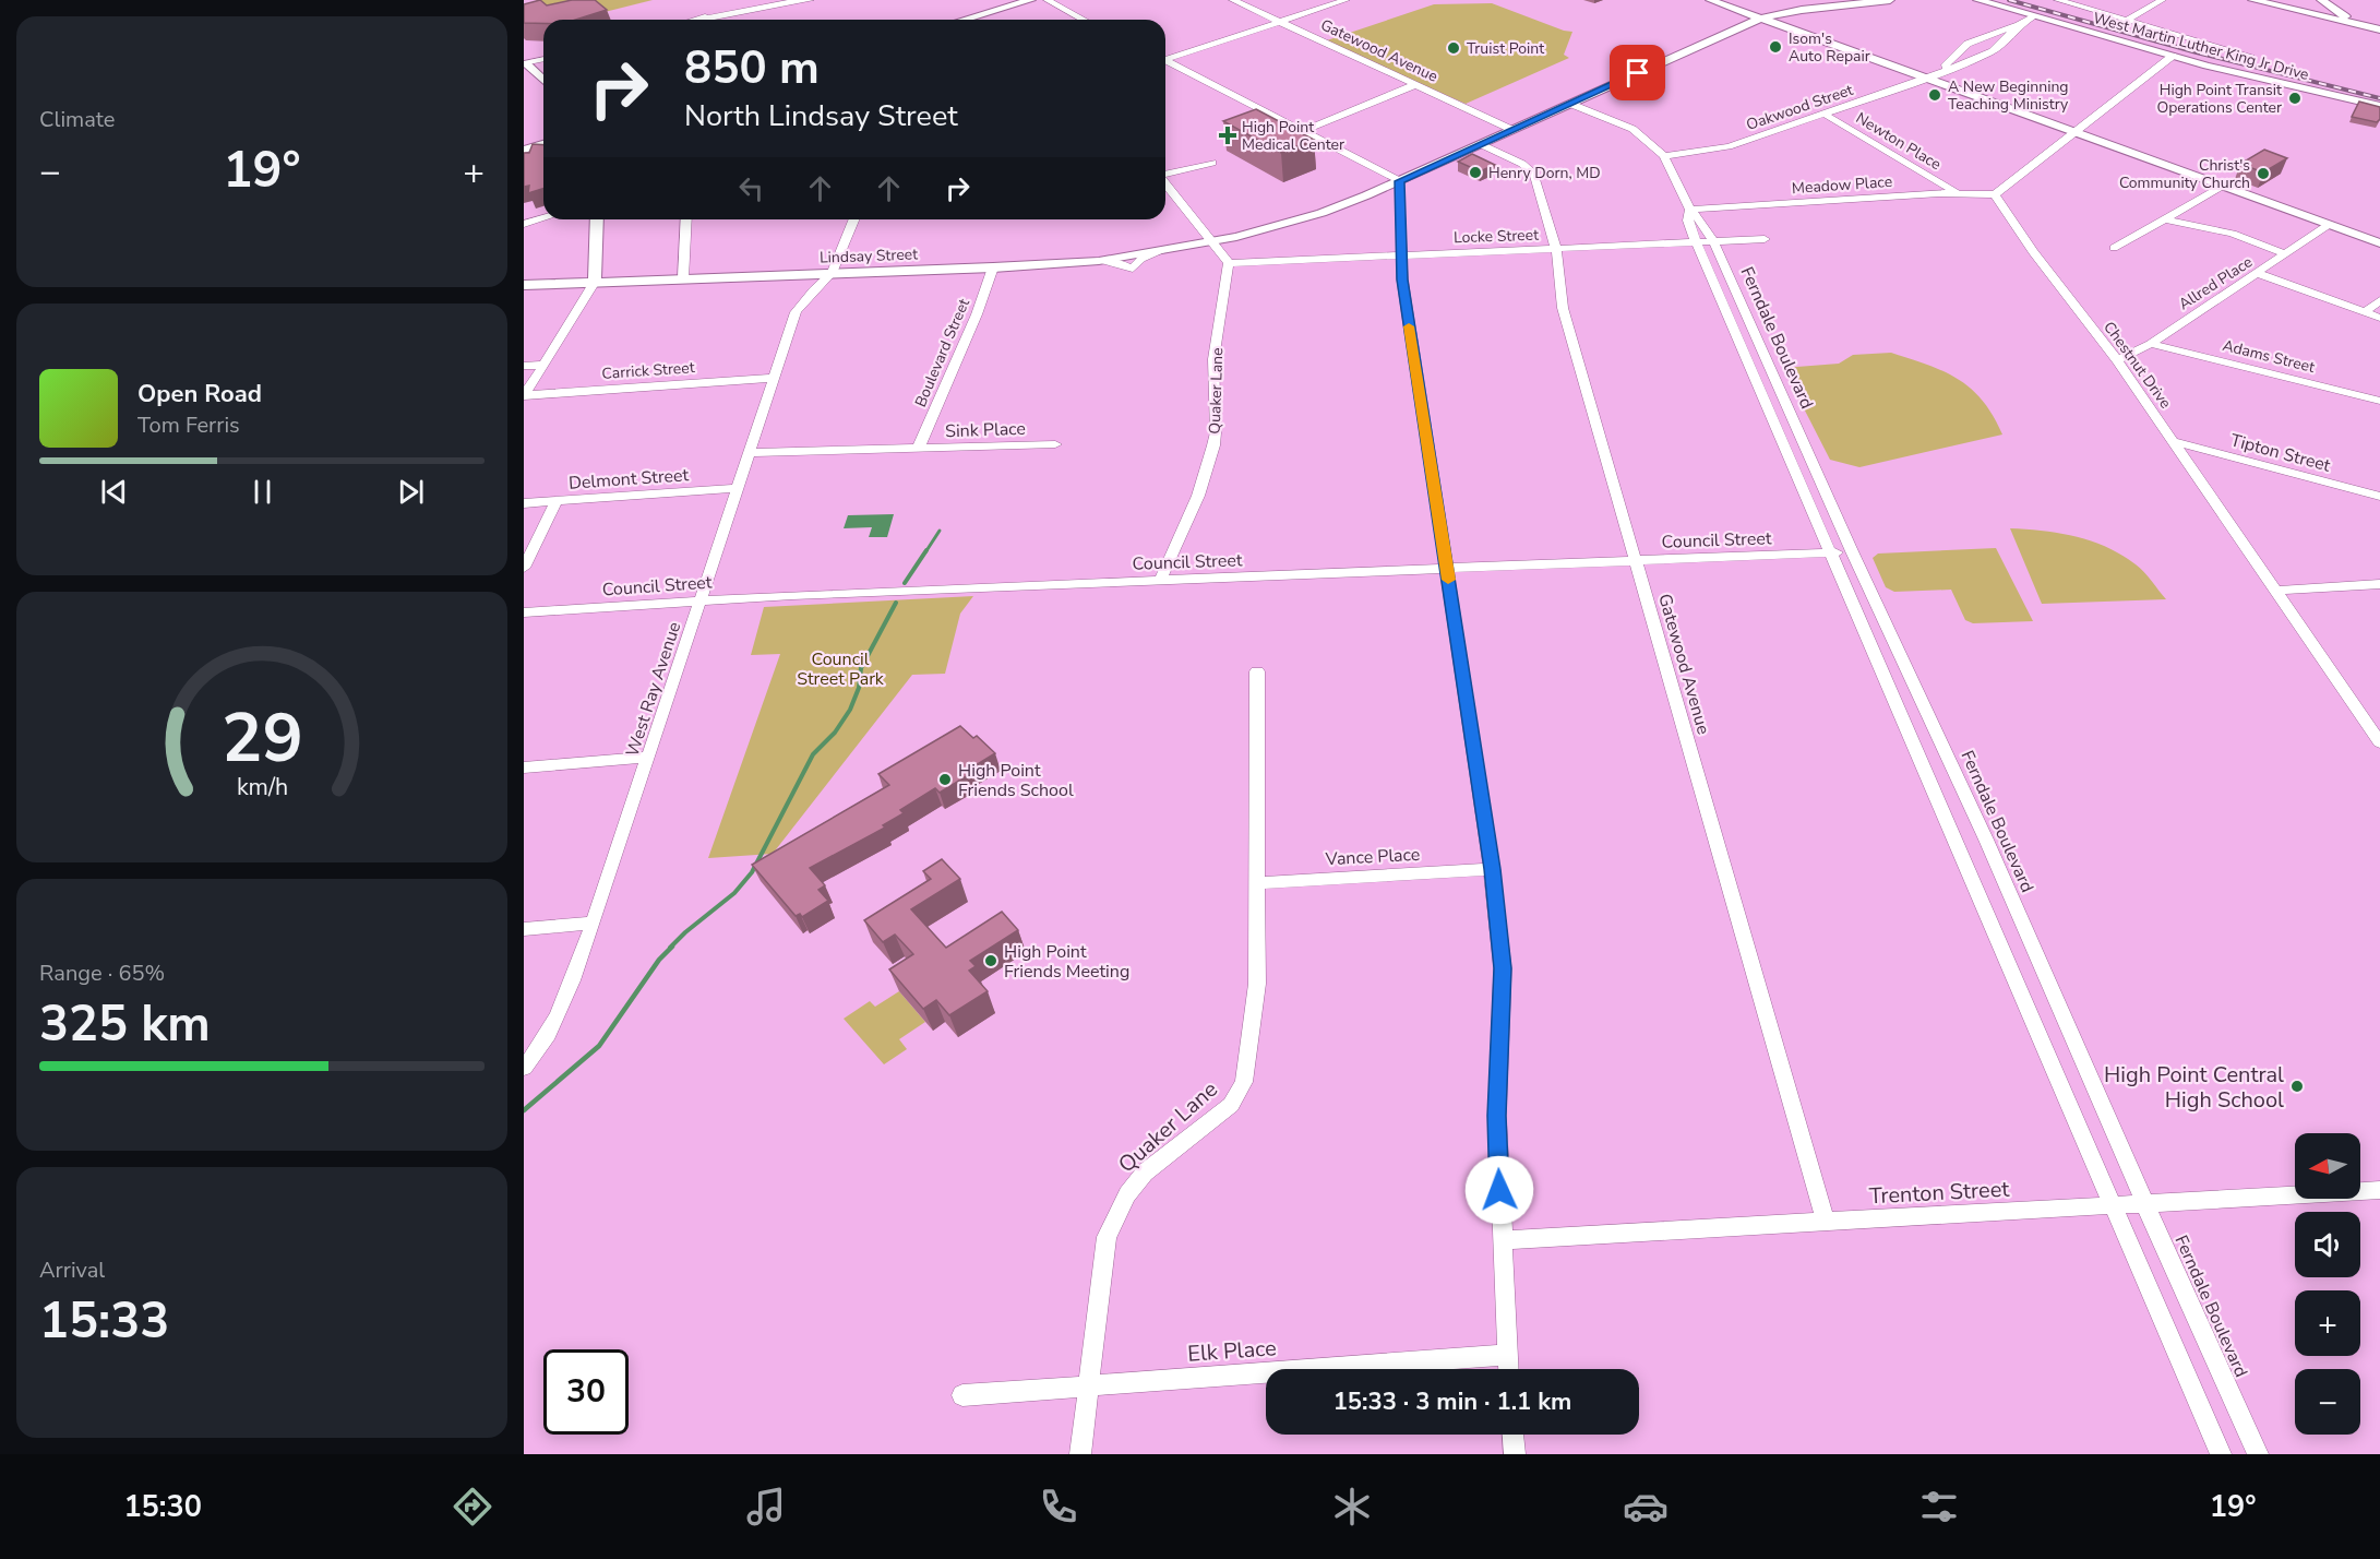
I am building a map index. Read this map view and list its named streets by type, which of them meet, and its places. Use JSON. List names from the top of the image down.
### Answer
{
  "streets": {
    "main road": ["West Martin Luther King Jr Drive", "Lindsay Street"],
    "street": [
      "Gatewood Avenue",
      "Oakwood Street",
      "Newton Place",
      "Meadow Place",
      "Locke Street",
      "Allred Place",
      "Ferndale Boulevard",
      "Boulevard Street",
      "Adams Street",
      "Chestnut Drive",
      "Carrick Street",
      "Quaker Lane",
      "Sink Place",
      "Tipton Street",
      "Delmont Street",
      "Council Street",
      "West Ray Avenue",
      "Vance Place",
      "Trenton Street",
      "Elk Place"
    ]
  },
  "crossings": [
    ["West Martin Luther King Jr Drive", "Oakwood Street"],
    ["Gatewood Avenue", "Locke Street"],
    ["Gatewood Avenue", "Lindsay Street"],
    ["Gatewood Avenue", "Council Street"],
    ["Gatewood Avenue", "Trenton Street"],
    ["Oakwood Street", "Newton Place"],
    ["Oakwood Street", "Ferndale Boulevard"],
    ["Newton Place", "Meadow Place"],
    ["Meadow Place", "Ferndale Boulevard"],
    ["Meadow Place", "Chestnut Drive"],
    ["Locke Street", "Ferndale Boulevard"],
    ["Locke Street", "Quaker Lane"],
    ["Lindsay Street", "Ferndale Boulevard"],
    ["Lindsay Street", "Boulevard Street"],
    ["Lindsay Street", "West Ray Avenue"],
    ["Allred Place", "Adams Street"],
    ["Allred Place", "Chestnut Drive"],
    ["Ferndale Boulevard", "Council Street"],
    ["Ferndale Boulevard", "Trenton Street"],
    ["Boulevard Street", "Sink Place"],
    ["Chestnut Drive", "Tipton Street"],
    ["Carrick Street", "West Ray Avenue"],
    ["Quaker Lane", "Council Street"],
    ["Quaker Lane", "Vance Place"],
    ["Quaker Lane", "Elk Place"],
    ["Delmont Street", "West Ray Avenue"],
    ["Council Street", "West Ray Avenue"]
  ],
  "parks": ["Council Street Park"],
  "places": {
    "other": [
      "Isom's Auto Repair",
      "Truist Point",
      "A New Beginning Teaching Ministry",
      "High Point Transit Operations Center",
      "Henry Dorn, MD",
      "Christ's Community Church",
      "High Point Friends School",
      "High Point Friends Meeting",
      "High Point Central High School"
    ],
    "health": ["High Point Medical Center"]
  },
  "north": "left",
  "page": {
    "tile": [
      "Climate",
      ["Range · 65%", "325 km"],
      ["Arrival", "15:33"]
    ],
    "turn": ["850 m", "North Lindsay Street"],
    "heat": ["−", "19°", "+"],
    "song": ["Open Road", "Tom Ferris"],
    "map_buttons": ["+", "−"],
    "limit": "30",
    "trip": "15:33 · 3 min · 1.1 km",
    "tabs": ["15:30", "19°"],
    "gauge": ["29", "km/h"]
  }
}
